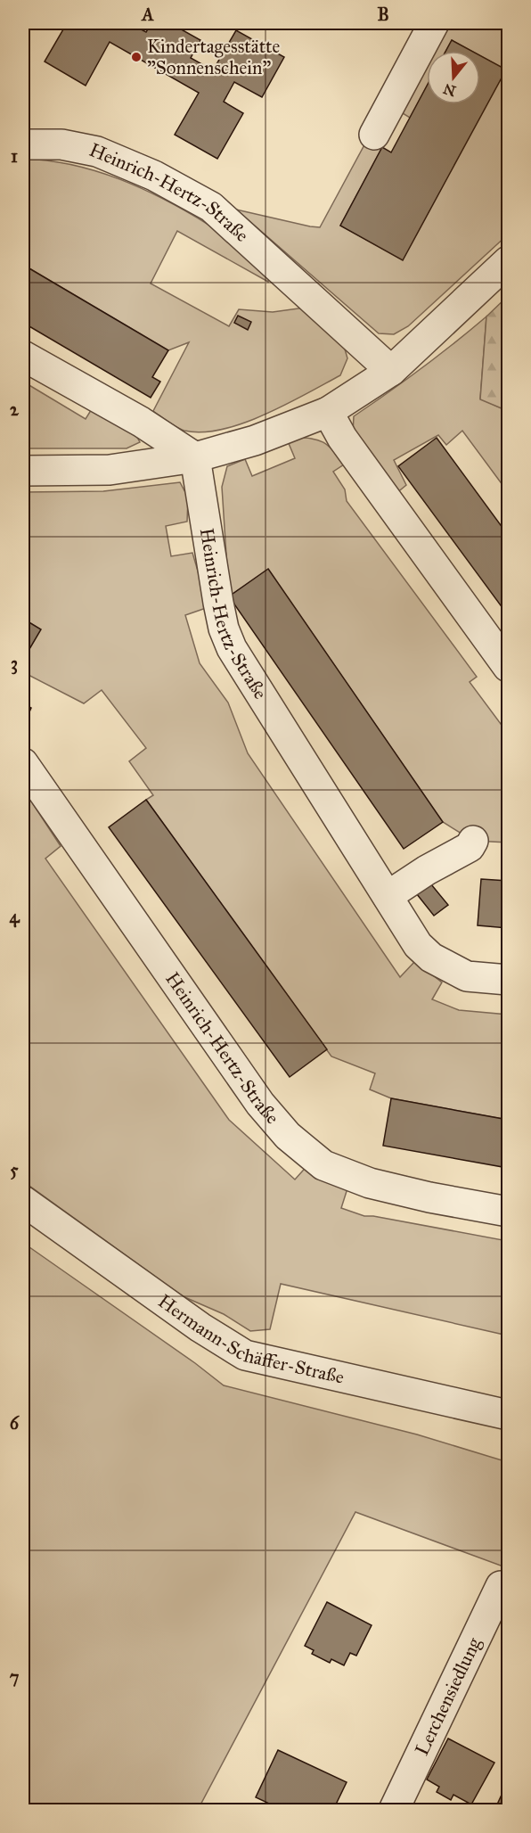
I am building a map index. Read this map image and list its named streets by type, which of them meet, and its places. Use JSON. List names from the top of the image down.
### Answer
{
  "streets": {
    "street": ["Heinrich-Hertz-Straße", "Hermann-Schäffer-Straße", "Lerchensiedlung"]
  },
  "places": ["Kindertagesstätte \"Sonnenschein\""],
  "north": "bottom",
  "grid": {
    "columns": ["A", "B"],
    "rows": [
      "1",
      "2",
      "3",
      "4",
      "5",
      "6",
      "7"
    ]
  }
}
